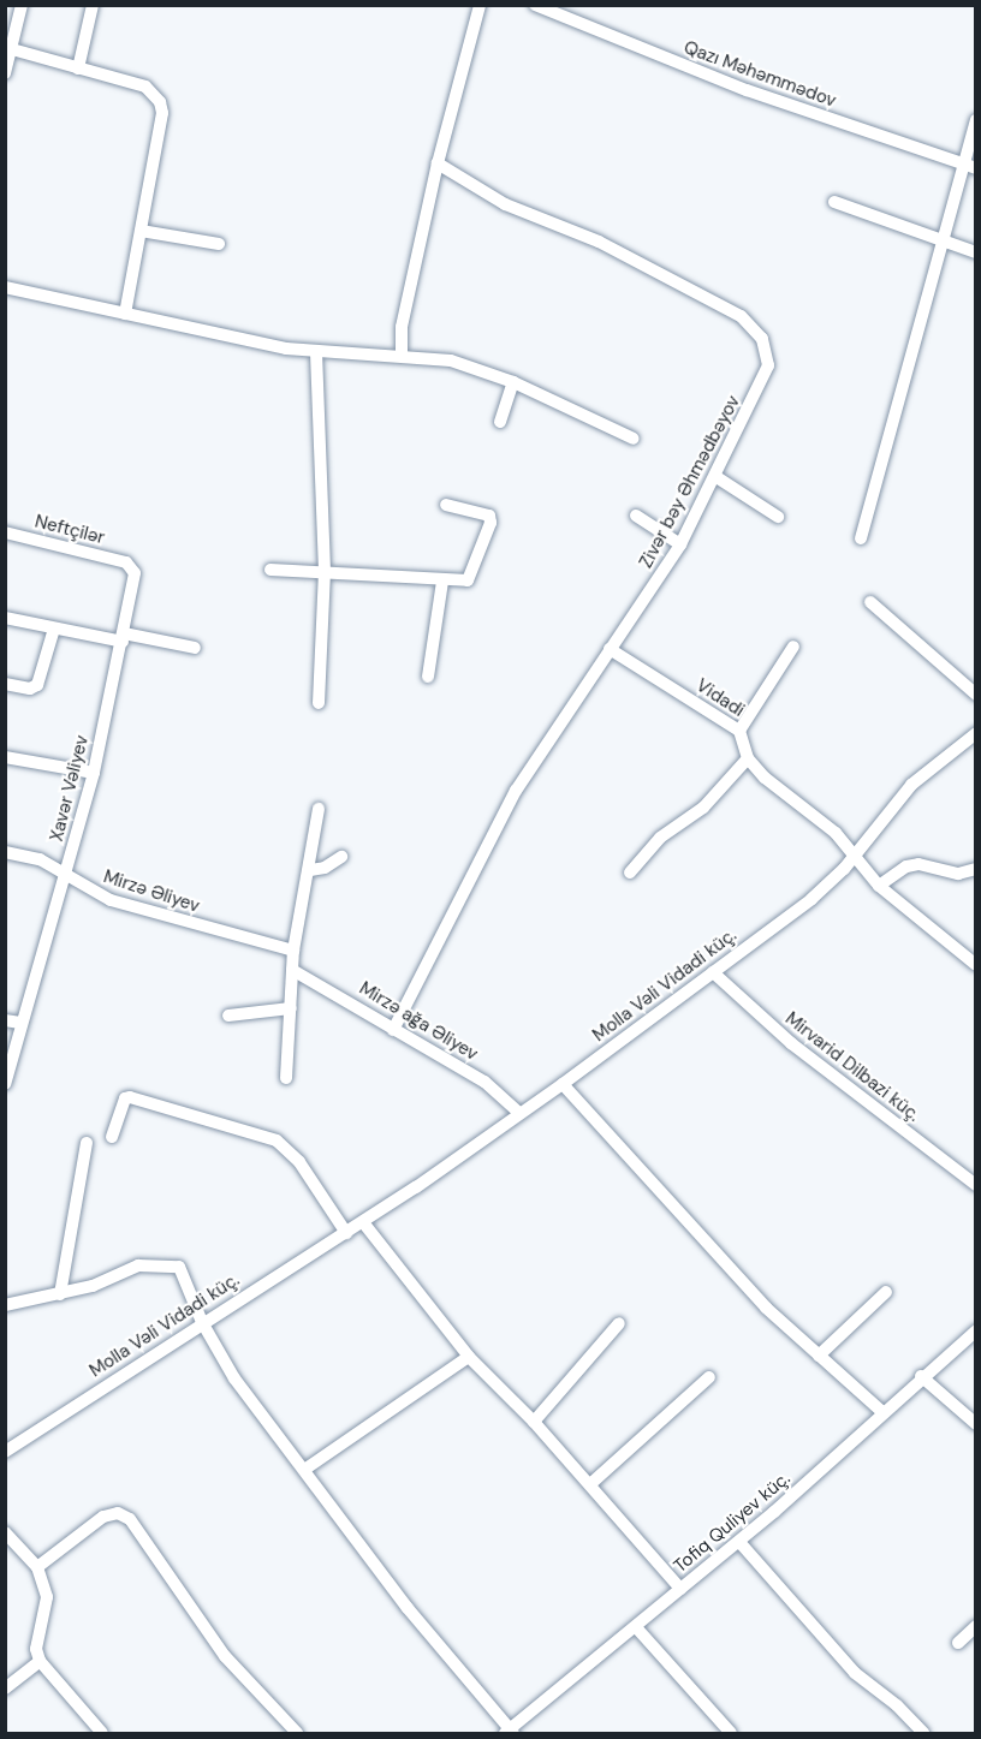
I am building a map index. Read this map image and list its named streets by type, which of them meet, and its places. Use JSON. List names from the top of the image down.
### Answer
{
  "streets": {
    "street": [
      "Qazı Məhəmmədov",
      "Zivər bəy Əhmədbəyov",
      "Neftçilər",
      "Vidadi",
      "Xavər Vəliyev",
      "Mirzə Əliyev",
      "Molla Vəli Vidadi küç.",
      "Mirzə ağa Əliyev",
      "Mirvarid Dilbazi küç.",
      "Tofiq Quliyev küç."
    ]
  },
  "crossings": [
    ["Zivər bəy Əhmədbəyov", "Vidadi"],
    ["Zivər bəy Əhmədbəyov", "Mirzə ağa Əliyev"],
    ["Neftçilər", "Xavər Vəliyev"],
    ["Xavər Vəliyev", "Mirzə Əliyev"],
    ["Molla Vəli Vidadi küç.", "Mirzə ağa Əliyev"],
    ["Molla Vəli Vidadi küç.", "Mirvarid Dilbazi küç."]
  ]
}
